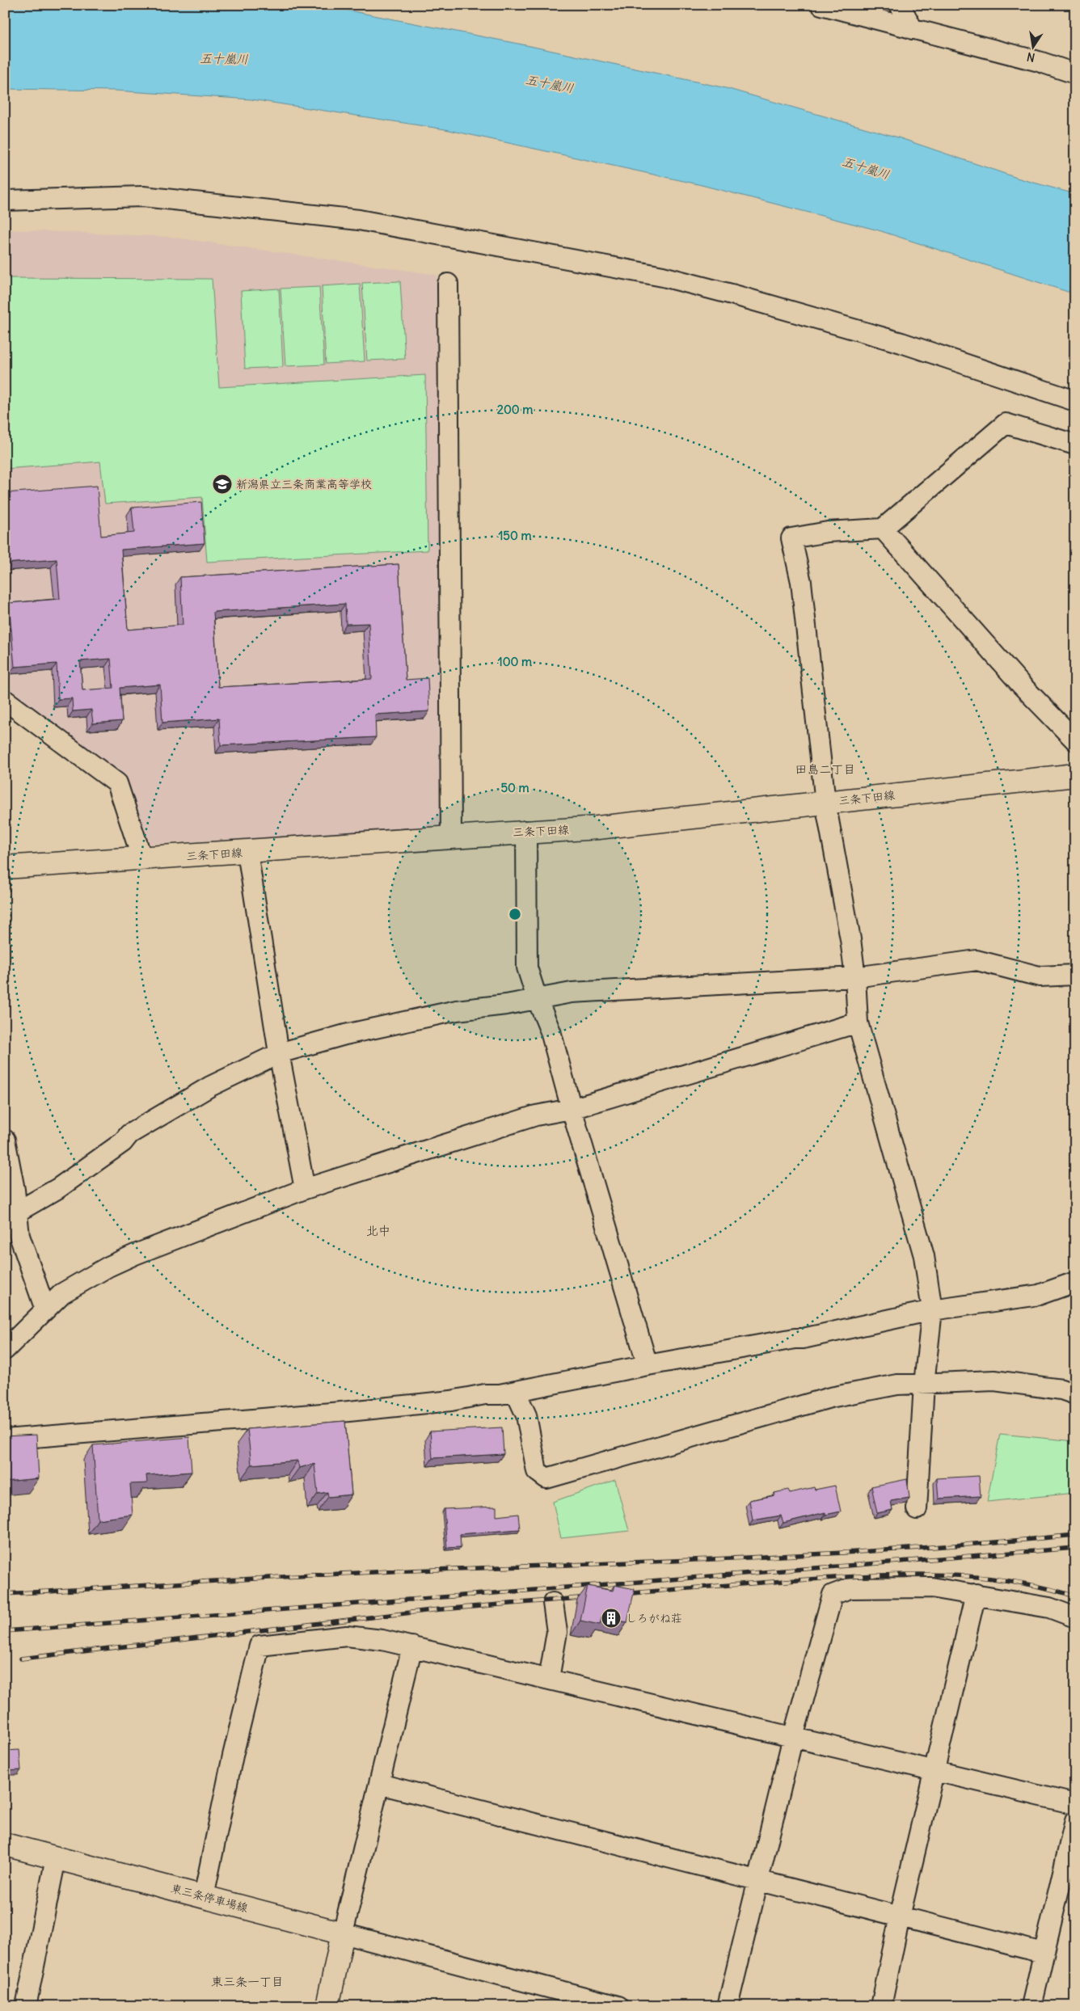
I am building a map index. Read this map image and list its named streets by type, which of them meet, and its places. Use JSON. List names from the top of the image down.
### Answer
{
  "streets": {
    "main road": ["三条下田線", "東三条停車場線"]
  },
  "districts": ["田島二丁目", "北中", "東三条一丁目"],
  "water": ["五十嵐川"],
  "places": {
    "school or university": ["新潟県立三条商業高等学校"],
    "building": ["しろがね荘"]
  },
  "north": "bottom",
  "rings": [
    "200 m",
    "150 m",
    "100 m",
    "50 m"
  ]
}
